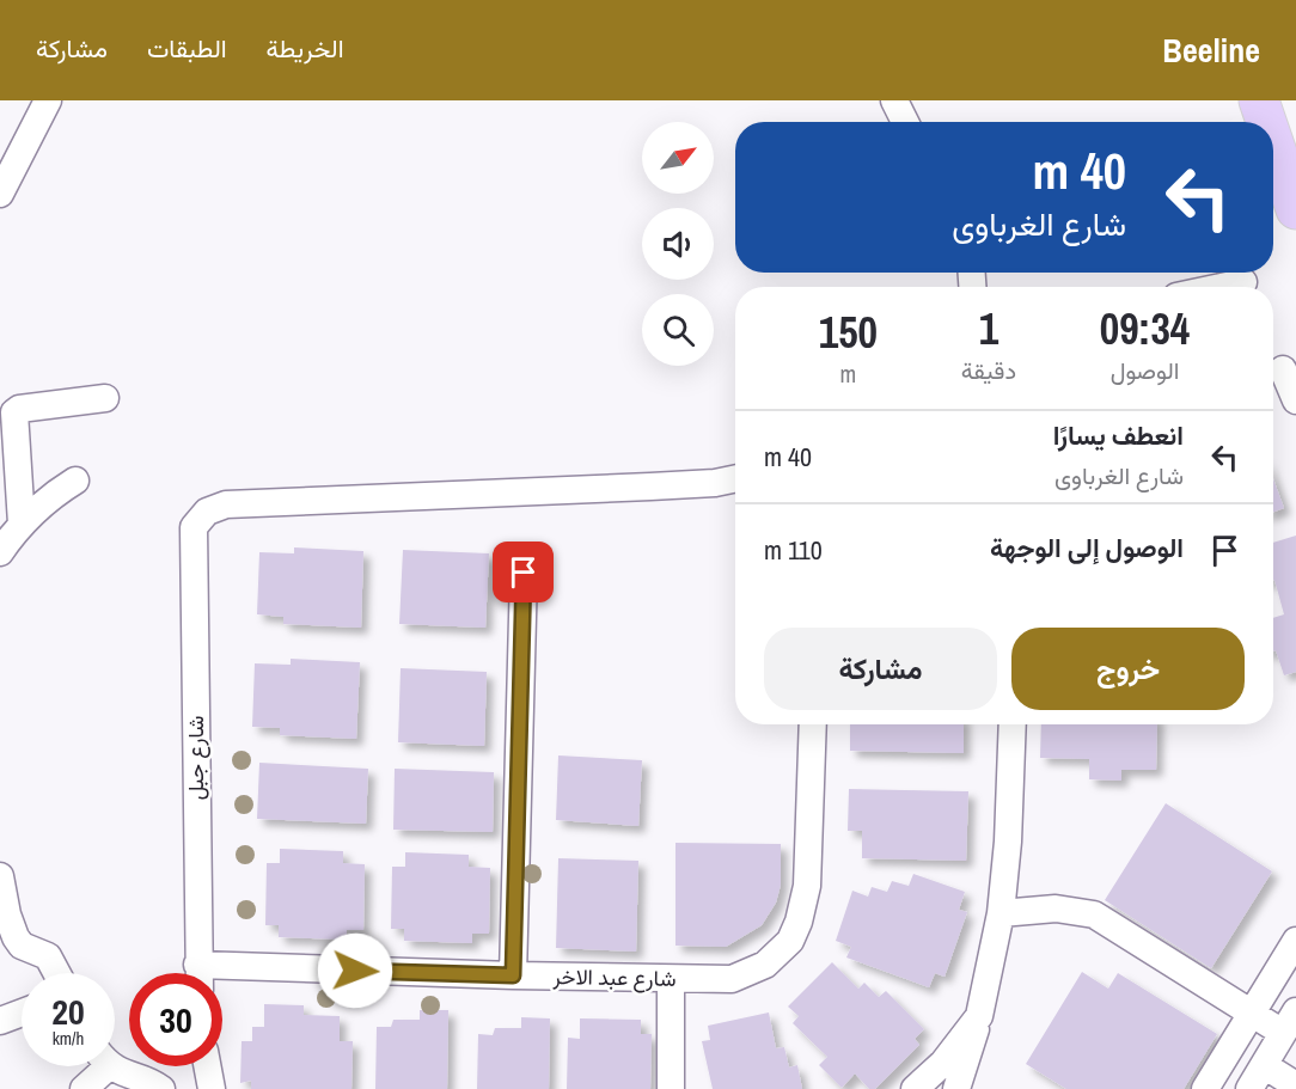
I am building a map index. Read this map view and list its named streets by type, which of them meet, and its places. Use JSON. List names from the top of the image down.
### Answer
{
  "streets": {
    "street": ["شارع جبل", "شارع عبد الاخر"]
  },
  "north": "top right",
  "page": {
    "header": "Beeline",
    "nav": ["الخريطة", "الطبقات", "مشاركة"],
    "turn": ["40 m", "شارع الغرباوى"],
    "eta": [
      "09:34",
      "الوصول",
      "1",
      "دقيقة",
      "150",
      "m"
    ],
    "list": [
      {
        "name": "انعطف يسارًا",
        "note": "شارع الغرباوى",
        "value": "40 m"
      },
      {
        "name": "الوصول إلى الوجهة",
        "value": "110 m"
      }
    ],
    "buttons": ["خروج", "مشاركة"],
    "speed": "20 km/h",
    "limit": "30"
  }
}
